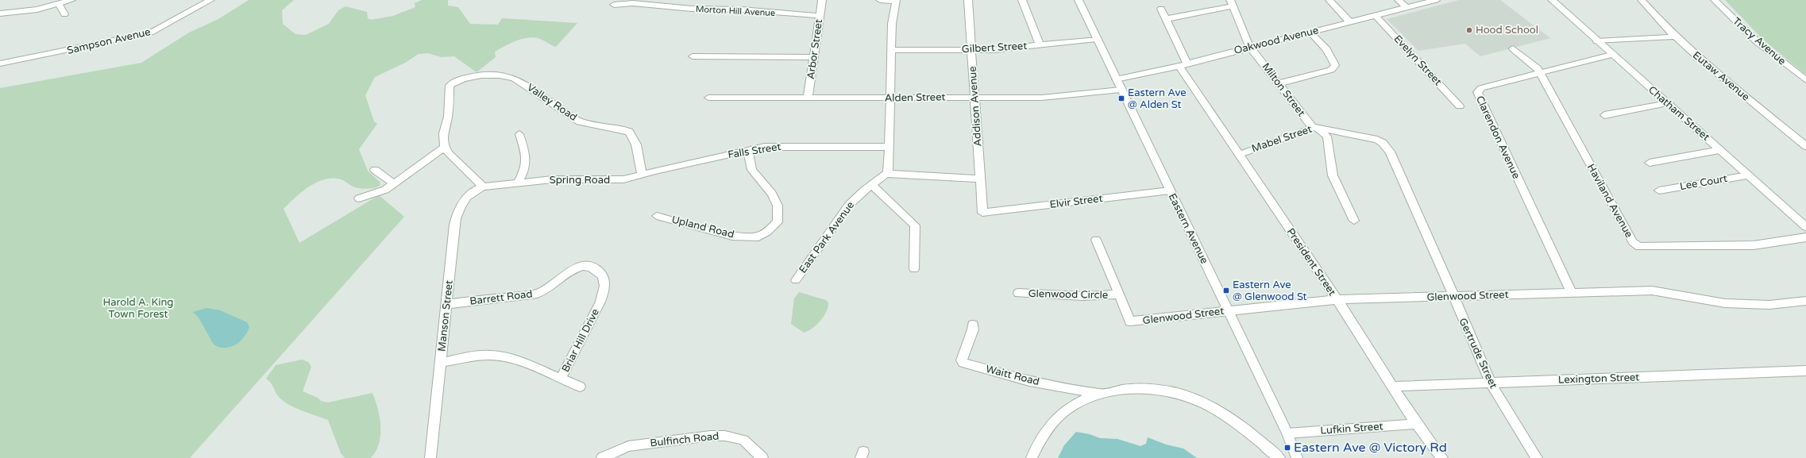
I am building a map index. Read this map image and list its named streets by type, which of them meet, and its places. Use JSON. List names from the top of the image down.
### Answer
{
  "streets": {
    "street": [
      "Morton Hill Avenue",
      "Oakwood Avenue",
      "Sampson Avenue",
      "Tracy Avenue",
      "Gilbert Street",
      "Arbor Street",
      "Evelyn Street",
      "Eutaw Avenue",
      "Milton Street",
      "Alden Street",
      "Valley Road",
      "Addison Avenue",
      "Chatham Street",
      "Clarendon Avenue",
      "Mabel Street",
      "Falls Street",
      "Spring Road",
      "Lee Court",
      "Haviland Avenue",
      "Elvir Street",
      "Upland Road",
      "Eastern Avenue",
      "East Park Avenue",
      "President Street",
      "Glenwood Circle",
      "Glenwood Street",
      "Barrett Road",
      "Manson Street",
      "Briar Hill Drive",
      "Gertrude Street",
      "Waitt Road",
      "Lexington Street",
      "Lufkin Street",
      "Bulfinch Road"
    ]
  },
  "crossings": [
    ["Morton Hill Avenue", "Arbor Street"],
    ["Oakwood Avenue", "Evelyn Street"],
    ["Oakwood Avenue", "Milton Street"],
    ["Oakwood Avenue", "Eastern Avenue"],
    ["Oakwood Avenue", "President Street"],
    ["Gilbert Street", "Addison Avenue"],
    ["Gilbert Street", "Eastern Avenue"],
    ["Arbor Street", "Alden Street"],
    ["Milton Street", "Mabel Street"],
    ["Alden Street", "Addison Avenue"],
    ["Alden Street", "Eastern Avenue"],
    ["Valley Road", "Falls Street"],
    ["Valley Road", "Spring Road"],
    ["Addison Avenue", "Elvir Street"],
    ["Chatham Street", "Clarendon Avenue"],
    ["Chatham Street", "Lee Court"],
    ["Clarendon Avenue", "Haviland Avenue"],
    ["Clarendon Avenue", "Glenwood Street"],
    ["Mabel Street", "President Street"],
    ["Mabel Street", "Gertrude Street"],
    ["Falls Street", "Spring Road"],
    ["Falls Street", "Upland Road"],
    ["Spring Road", "Manson Street"],
    ["Elvir Street", "Eastern Avenue"],
    ["Eastern Avenue", "Glenwood Street"],
    ["Eastern Avenue", "Lufkin Street"],
    ["President Street", "Glenwood Street"],
    ["President Street", "Lexington Street"],
    ["President Street", "Lufkin Street"],
    ["Glenwood Circle", "Glenwood Street"],
    ["Glenwood Street", "Gertrude Street"],
    ["Barrett Road", "Manson Street"],
    ["Barrett Road", "Briar Hill Drive"],
    ["Manson Street", "Briar Hill Drive"],
    ["Gertrude Street", "Lexington Street"]
  ],
  "parks": ["Harold A. King Town Forest"],
  "places": {
    "other": ["Hood School"],
    "transit": ["Eastern Ave @ Alden St", "Eastern Ave @ Glenwood St", "Eastern Ave @ Victory Rd"]
  }
}
